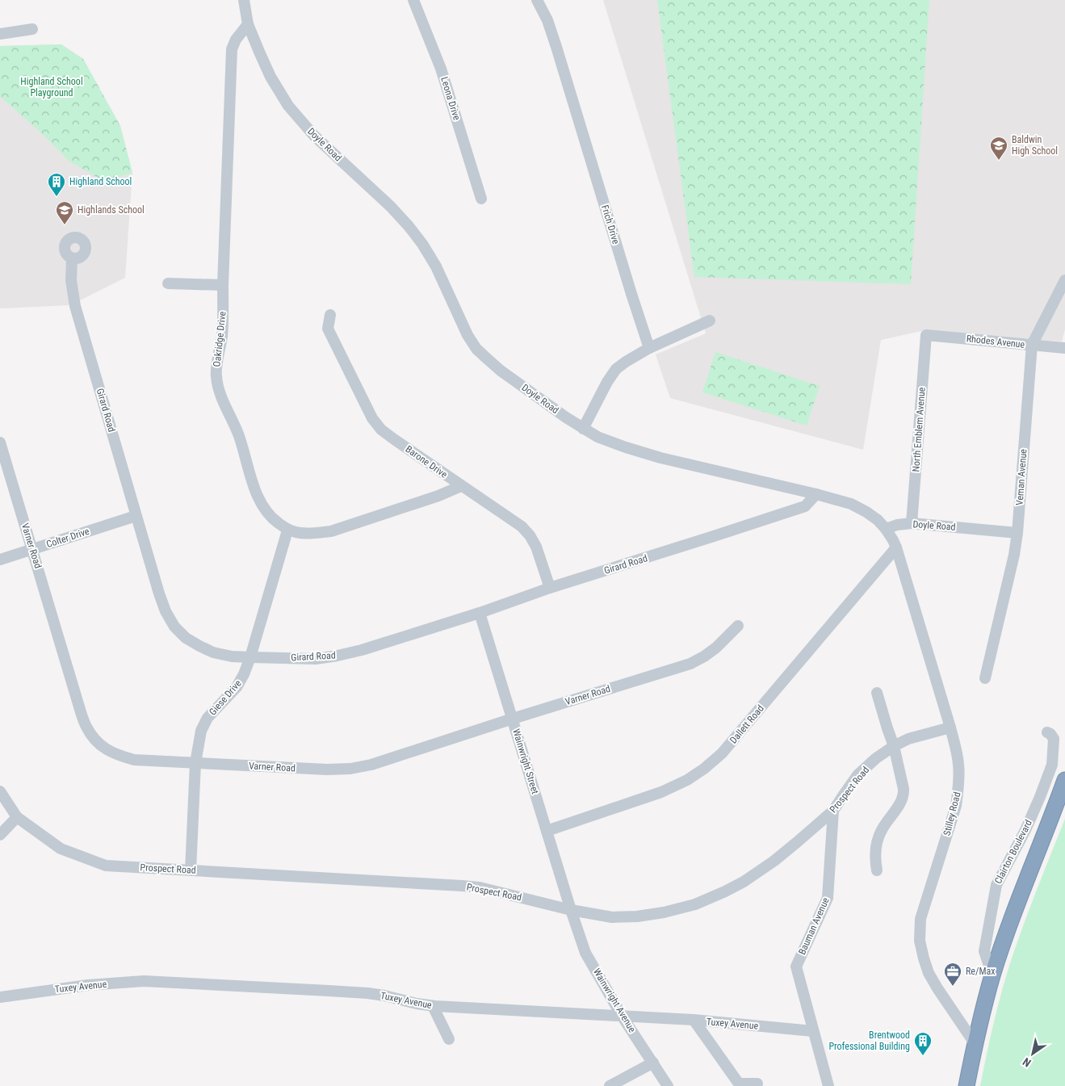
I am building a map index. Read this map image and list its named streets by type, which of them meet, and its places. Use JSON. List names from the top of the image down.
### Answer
{
  "streets": {
    "highway": ["Clairton Boulevard"],
    "street": [
      "Leona Drive",
      "Doyle Road",
      "Frich Drive",
      "Oakridge Drive",
      "Rhodes Avenue",
      "Girard Road",
      "North Emblem Avenue",
      "Barone Drive",
      "Veman Avenue",
      "Colter Drive",
      "Varner Road",
      "Giese Drive",
      "Dallett Road",
      "Wainwright Street",
      "Prospect Road",
      "Stilley Road",
      "Bauman Avenue",
      "Tuxey Avenue",
      "Wainwright Avenue"
    ]
  },
  "crossings": [
    ["Doyle Road", "Oakridge Drive"],
    ["Doyle Road", "Girard Road"],
    ["Doyle Road", "North Emblem Avenue"],
    ["Doyle Road", "Veman Avenue"],
    ["Doyle Road", "Stilley Road"],
    ["Oakridge Drive", "Barone Drive"],
    ["Oakridge Drive", "Giese Drive"],
    ["Rhodes Avenue", "North Emblem Avenue"],
    ["Rhodes Avenue", "Veman Avenue"],
    ["Girard Road", "Barone Drive"],
    ["Girard Road", "Colter Drive"],
    ["Girard Road", "Giese Drive"],
    ["Girard Road", "Wainwright Street"],
    ["Colter Drive", "Varner Road"],
    ["Varner Road", "Giese Drive"],
    ["Varner Road", "Wainwright Street"],
    ["Giese Drive", "Prospect Road"],
    ["Dallett Road", "Wainwright Street"],
    ["Dallett Road", "Stilley Road"],
    ["Wainwright Street", "Prospect Road"],
    ["Wainwright Street", "Wainwright Avenue"],
    ["Prospect Road", "Stilley Road"],
    ["Prospect Road", "Bauman Avenue"],
    ["Prospect Road", "Wainwright Avenue"],
    ["Stilley Road", "Clairton Boulevard"],
    ["Bauman Avenue", "Tuxey Avenue"],
    ["Tuxey Avenue", "Wainwright Avenue"]
  ],
  "parks": ["Highland School Playground"],
  "places": {
    "school or university": ["Baldwin High School", "Highlands School"],
    "building": ["Highland School", "Brentwood Professional Building"],
    "office": ["Re/Max"]
  },
  "north": "bottom left"
}
